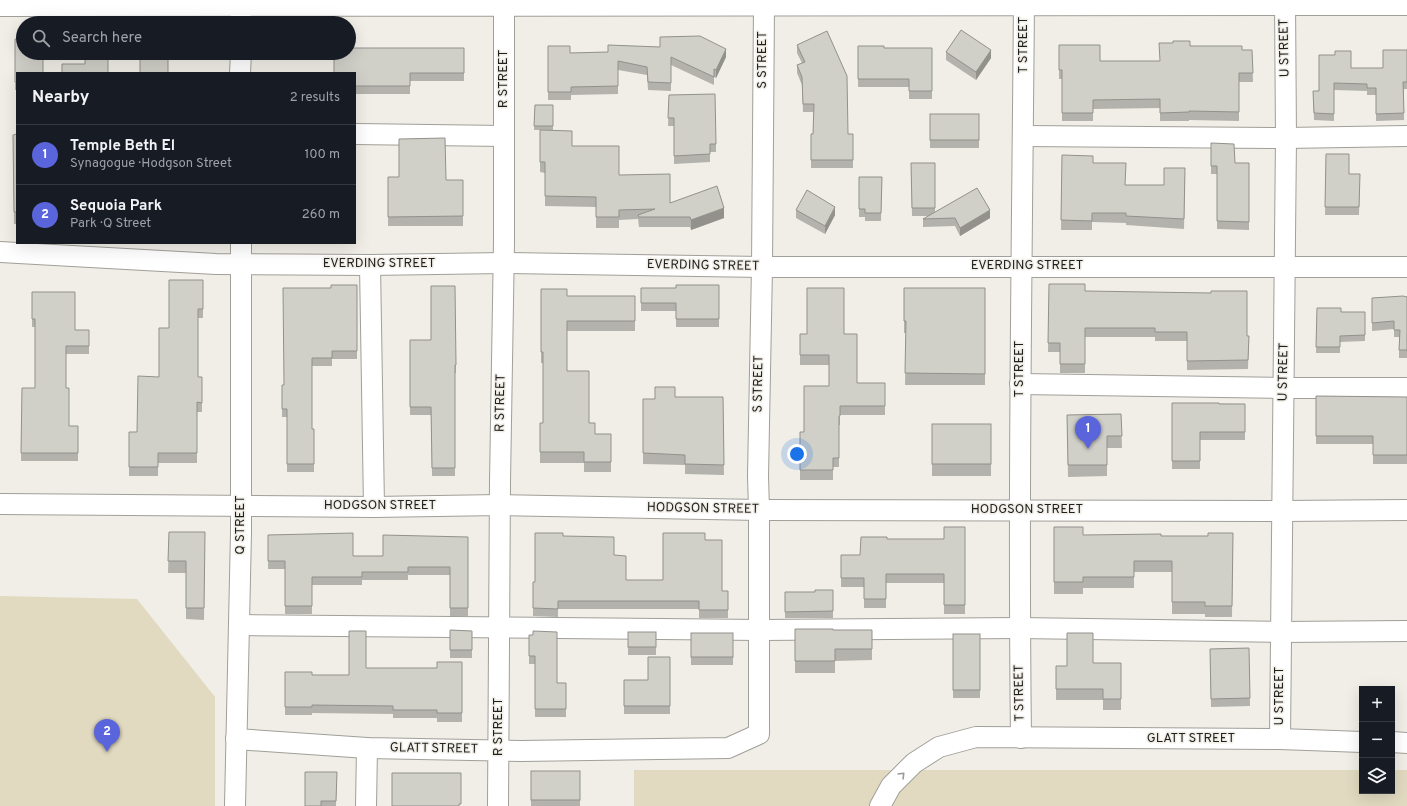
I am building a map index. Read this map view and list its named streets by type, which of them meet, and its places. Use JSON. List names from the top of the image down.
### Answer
{
  "streets": {
    "street": [
      "T STREET",
      "U STREET",
      "S STREET",
      "R STREET",
      "EVERDING STREET",
      "HODGSON STREET",
      "Q STREET",
      "GLATT STREET"
    ]
  },
  "crossings": [
    ["T STREET", "EVERDING STREET"],
    ["T STREET", "HODGSON STREET"],
    ["T STREET", "GLATT STREET"],
    ["U STREET", "EVERDING STREET"],
    ["U STREET", "HODGSON STREET"],
    ["U STREET", "GLATT STREET"],
    ["S STREET", "EVERDING STREET"],
    ["S STREET", "HODGSON STREET"],
    ["S STREET", "GLATT STREET"],
    ["R STREET", "EVERDING STREET"],
    ["R STREET", "HODGSON STREET"],
    ["R STREET", "GLATT STREET"],
    ["EVERDING STREET", "Q STREET"],
    ["HODGSON STREET", "Q STREET"],
    ["Q STREET", "GLATT STREET"]
  ],
  "page": {
    "search": "Search here",
    "heading": ["Nearby", "2 results"],
    "list": [
      {
        "mark": "1",
        "name": "Temple Beth El",
        "note": "Synagogue · Hodgson Street",
        "value": "100 m"
      },
      {
        "mark": "2",
        "name": "Sequoia Park",
        "note": "Park · Q Street",
        "value": "260 m"
      }
    ],
    "pins": ["1", "2"],
    "map_buttons": ["+", "−"]
  }
}
